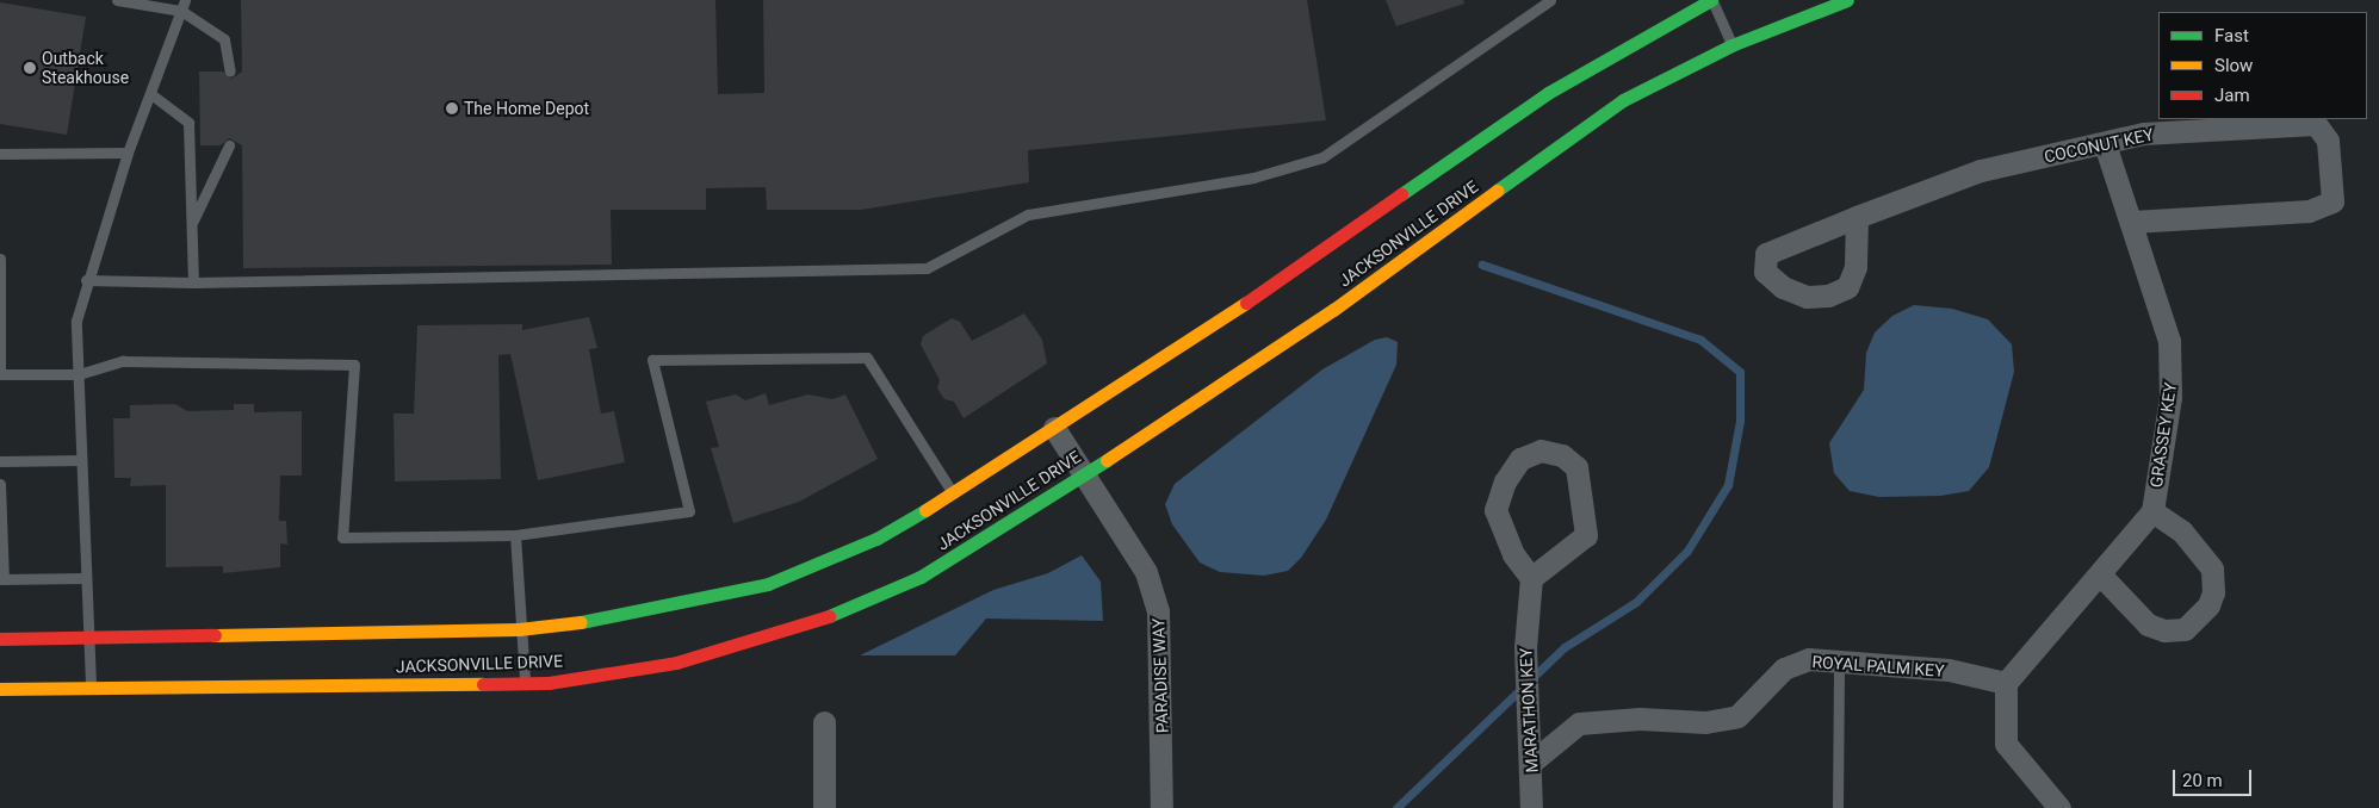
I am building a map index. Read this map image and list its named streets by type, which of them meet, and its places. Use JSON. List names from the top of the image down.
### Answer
{
  "streets": {
    "street": [
      "COCONUT KEY",
      "JACKSONVILLE DRIVE",
      "GRASSEY KEY",
      "ROYAL PALM KEY",
      "PARADISE WAY",
      "MARATHON KEY"
    ]
  },
  "crossings": [
    ["COCONUT KEY", "GRASSEY KEY"],
    ["JACKSONVILLE DRIVE", "PARADISE WAY"],
    ["GRASSEY KEY", "ROYAL PALM KEY"],
    ["ROYAL PALM KEY", "MARATHON KEY"]
  ],
  "places": ["Outback Steakhouse", "The Home Depot"],
  "legend": ["Fast", "Slow", "Jam"],
  "scale_bar": "20 m"
}
